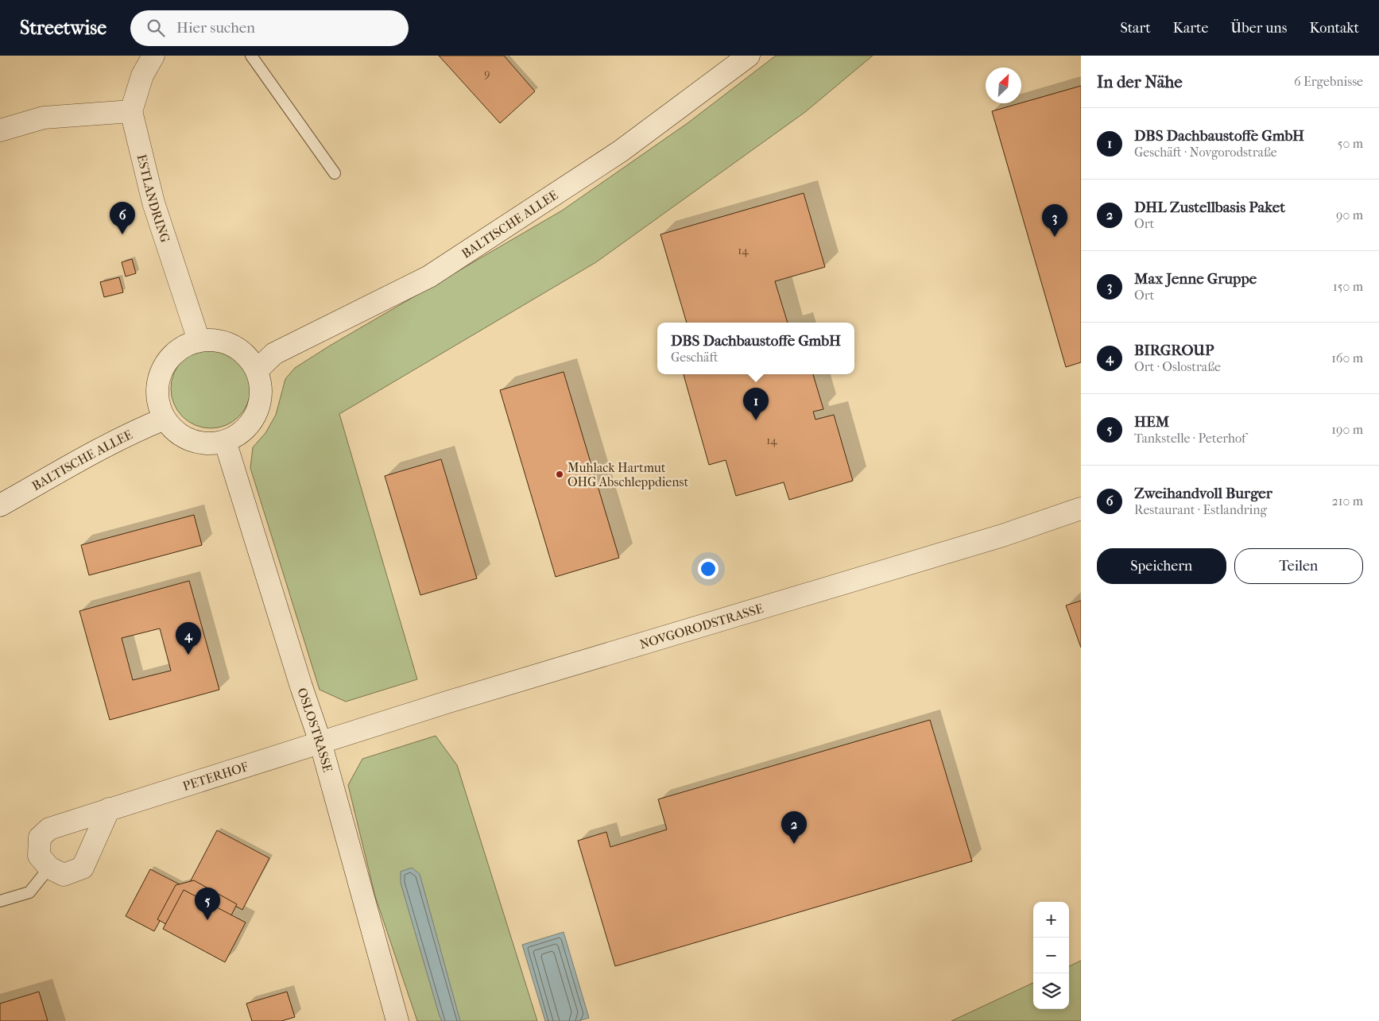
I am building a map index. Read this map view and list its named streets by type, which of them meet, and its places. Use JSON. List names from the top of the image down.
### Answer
{
  "streets": {
    "street": [
      "ESTLANDRING",
      "BALTISCHE ALLEE",
      "NOVGORODSTRASSE",
      "OSLOSTRASSE",
      "PETERHOF"
    ]
  },
  "crossings": [
    ["ESTLANDRING", "BALTISCHE ALLEE"],
    ["ESTLANDRING", "OSLOSTRASSE"],
    ["BALTISCHE ALLEE", "OSLOSTRASSE"],
    ["NOVGORODSTRASSE", "OSLOSTRASSE"],
    ["NOVGORODSTRASSE", "PETERHOF"],
    ["OSLOSTRASSE", "PETERHOF"]
  ],
  "places": ["Muhlack Hartmut OHG Abschleppdienst"],
  "house_numbers": ["9", "14", "14"],
  "north": "top right",
  "page": {
    "header": "Streetwise",
    "search": "Hier suchen",
    "nav": [
      "Start",
      "Karte",
      "Über uns",
      "Kontakt"
    ],
    "heading": ["In der Nähe", "6 Ergebnisse"],
    "list": [
      {
        "mark": "1",
        "name": "DBS Dachbaustoffe GmbH",
        "note": "Geschäft · Novgorodstraße",
        "value": "50 m"
      },
      {
        "mark": "2",
        "name": "DHL Zustellbasis Paket",
        "note": "Ort",
        "value": "90 m"
      },
      {
        "mark": "3",
        "name": "Max Jenne Gruppe",
        "note": "Ort",
        "value": "150 m"
      },
      {
        "mark": "4",
        "name": "BIRGROUP",
        "note": "Ort · Oslostraße",
        "value": "160 m"
      },
      {
        "mark": "5",
        "name": "HEM",
        "note": "Tankstelle · Peterhof",
        "value": "190 m"
      },
      {
        "mark": "6",
        "name": "Zweihandvoll Burger",
        "note": "Restaurant · Estlandring",
        "value": "210 m"
      }
    ],
    "pins": [
      "6",
      "3",
      "1",
      "4",
      "2",
      "5"
    ],
    "popup": ["DBS Dachbaustoffe GmbH", "Geschäft"],
    "buttons": ["Speichern", "Teilen"],
    "map_buttons": ["+", "−"]
  }
}
